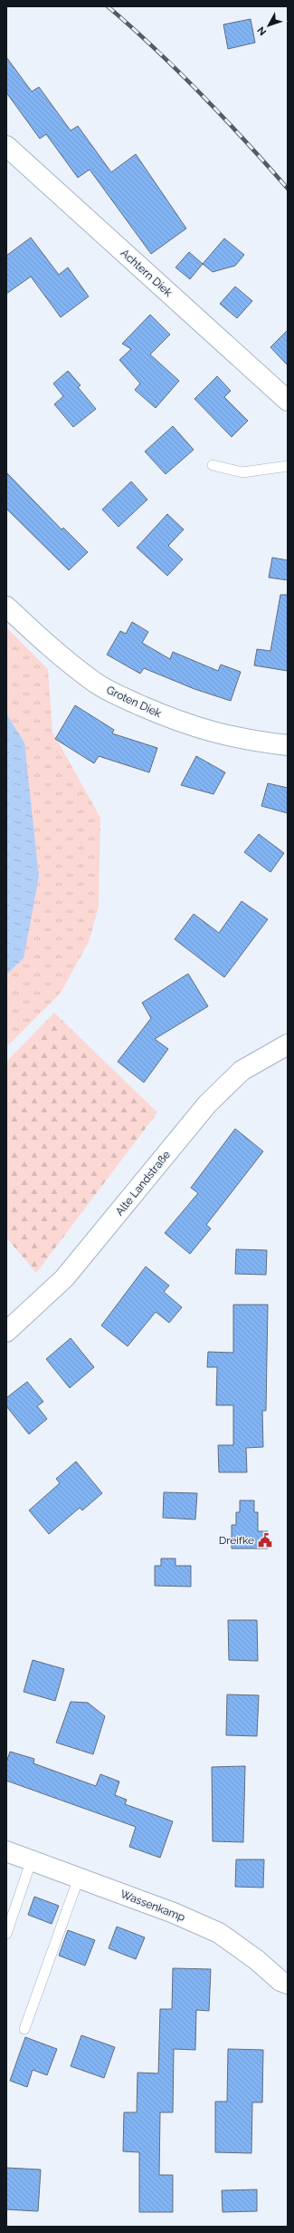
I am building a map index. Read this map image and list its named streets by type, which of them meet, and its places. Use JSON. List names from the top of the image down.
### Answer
{
  "streets": {
    "street": [
      "Achtern Diek",
      "Groten Diek",
      "Alte Landstraße",
      "Wassenkamp"
    ]
  },
  "places": {
    "public building": ["Dreifke"]
  },
  "north": "bottom left"
}
